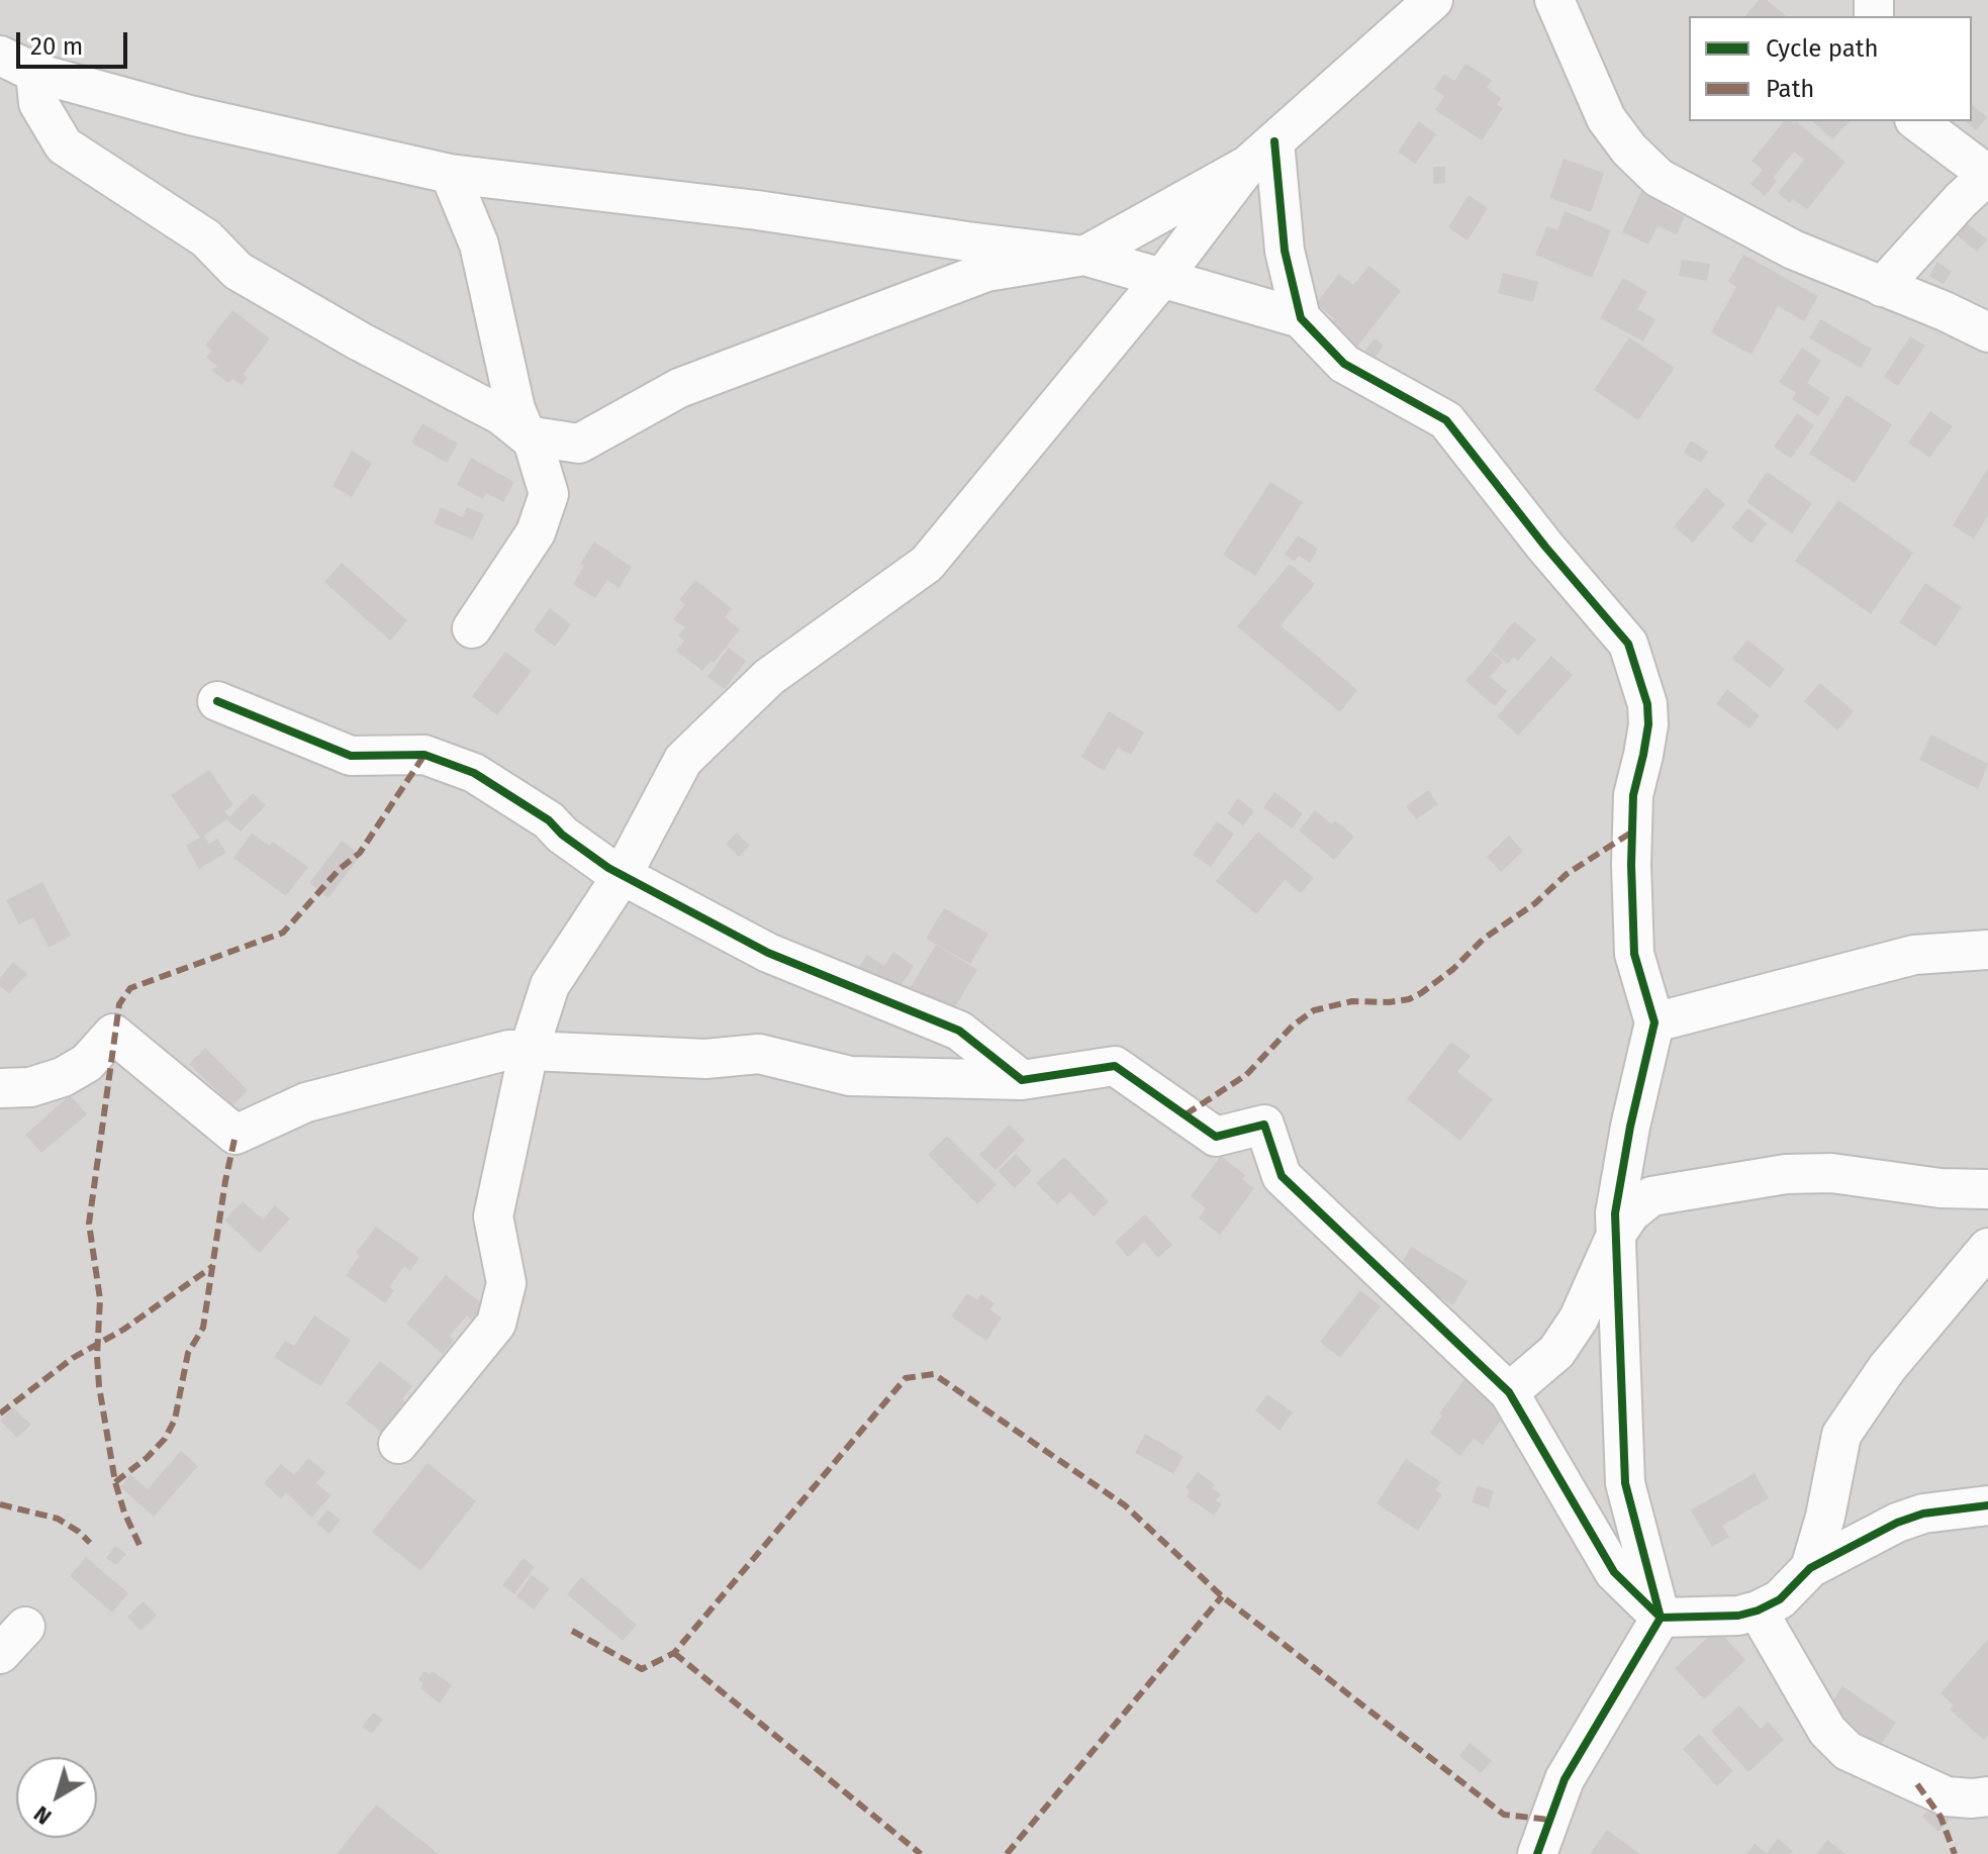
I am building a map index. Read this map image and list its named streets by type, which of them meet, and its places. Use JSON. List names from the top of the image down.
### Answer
{
  "legend": ["Cycle path", "Path"],
  "scale_bar": "20 m",
  "north": "bottom left"
}
